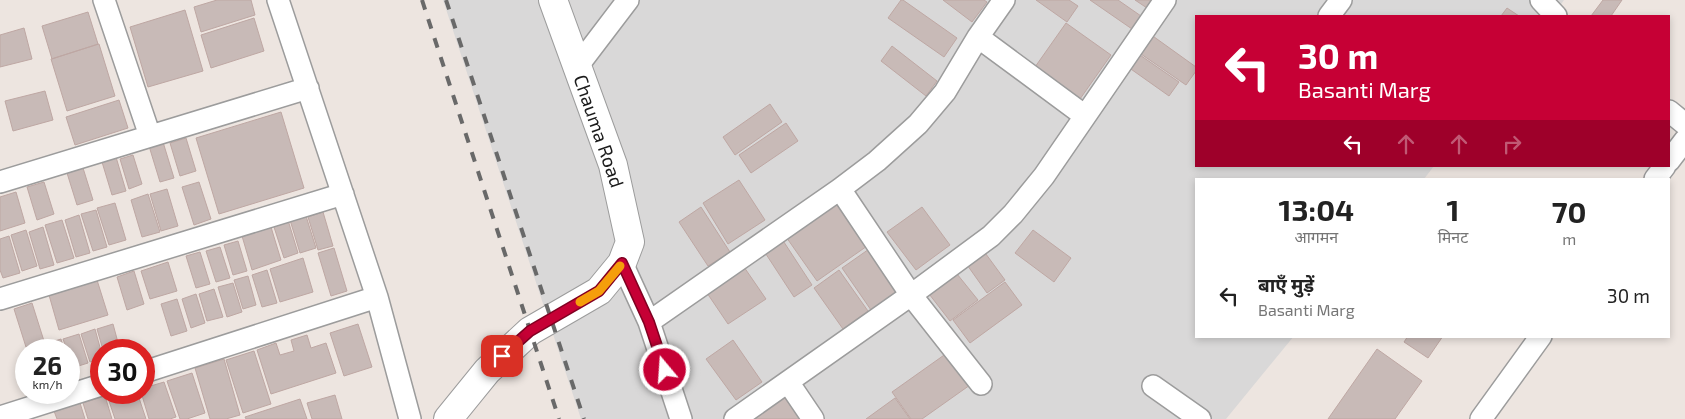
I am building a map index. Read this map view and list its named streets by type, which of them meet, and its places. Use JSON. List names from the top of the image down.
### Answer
{
  "streets": {
    "street": ["Chauma Road"]
  },
  "page": {
    "turn": ["30 m", "Basanti Marg"],
    "eta": [
      "13:04",
      "आगमन",
      "1",
      "मिनट",
      "70",
      "m"
    ],
    "list": [
      {
        "name": "बाएँ मुड़ें",
        "note": "Basanti Marg",
        "value": "30 m"
      }
    ],
    "speed": "26 km/h",
    "limit": "30"
  }
}
